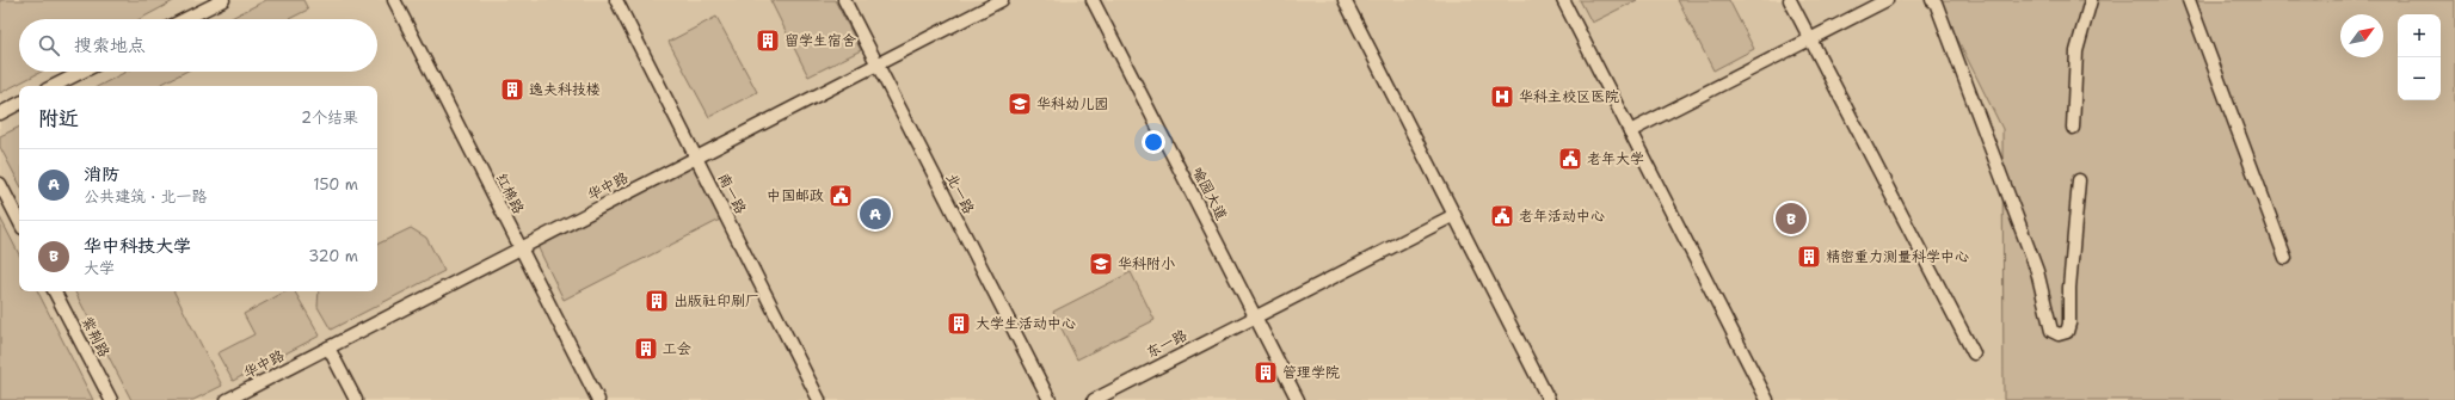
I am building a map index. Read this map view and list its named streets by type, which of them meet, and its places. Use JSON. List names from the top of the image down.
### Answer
{
  "streets": {
    "street": [
      "华中路",
      "红棉路",
      "南一路",
      "北一路",
      "喻园大道",
      "紫荆路",
      "东一路"
    ]
  },
  "crossings": [
    ["华中路", "红棉路"],
    ["华中路", "南一路"],
    ["华中路", "北一路"],
    ["喻园大道", "东一路"]
  ],
  "places": {
    "building": [
      "留学生宿舍",
      "逸夫科技楼",
      "精密重力测量科学中心",
      "出版社印刷厂",
      "大学生活动中心",
      "工会",
      "管理学院"
    ],
    "hospital": ["华科主校区医院"],
    "school or university": ["华科幼儿园", "华科附小"],
    "public building": ["老年大学", "中国邮政", "老年活动中心"]
  },
  "north": "top right",
  "page": {
    "map_buttons": ["+", "−"],
    "search": "搜索地点",
    "heading": ["附近", "2个结果"],
    "list": [
      {
        "mark": "A",
        "name": "消防",
        "note": "公共建筑 · 北一路",
        "value": "150 m"
      },
      {
        "mark": "B",
        "name": "华中科技大学",
        "note": "大学",
        "value": "320 m"
      }
    ],
    "pins": ["A", "B"]
  }
}
